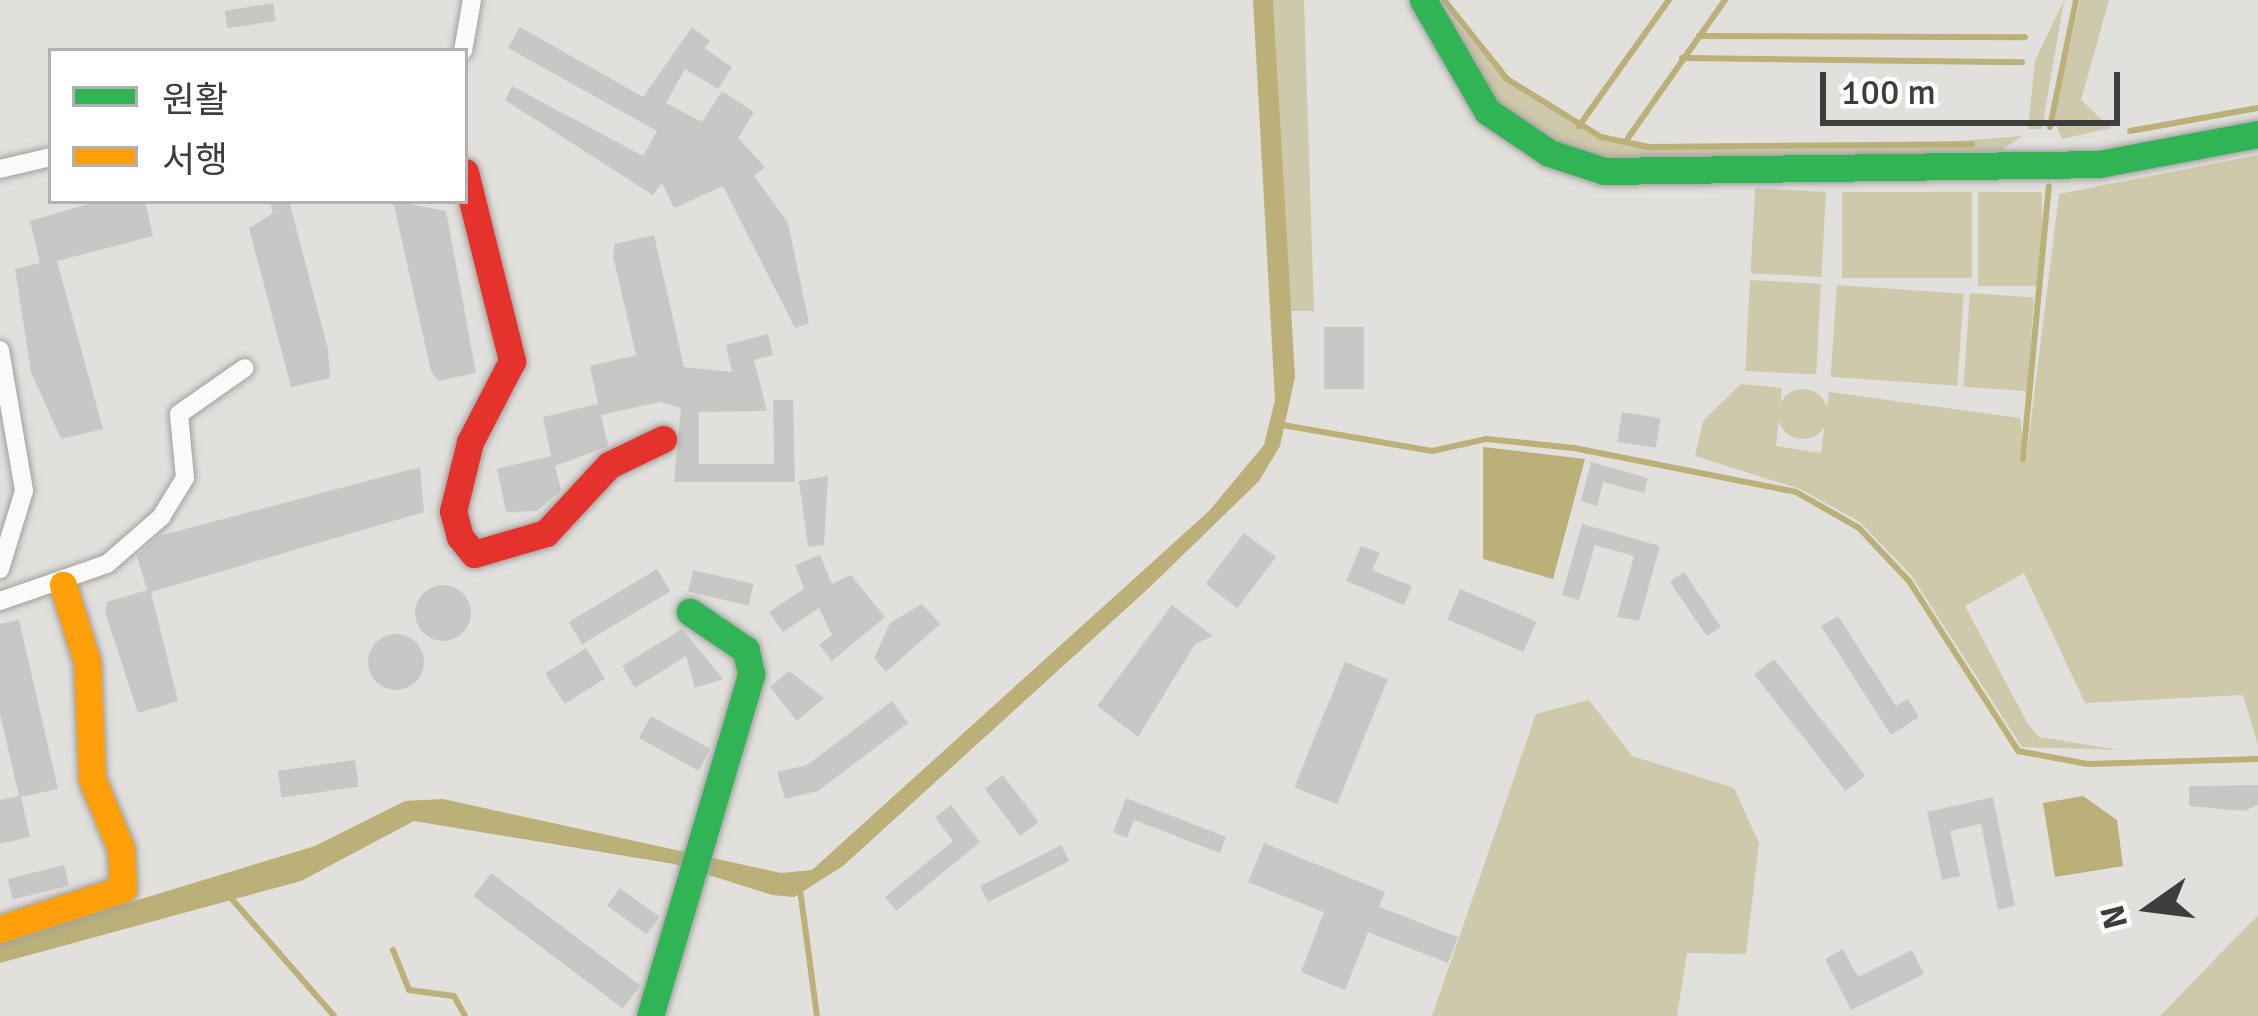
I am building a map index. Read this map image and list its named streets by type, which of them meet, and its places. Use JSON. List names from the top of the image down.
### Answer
{
  "legend": ["원활", "서행"],
  "scale_bar": "100 m",
  "north": "left"
}
